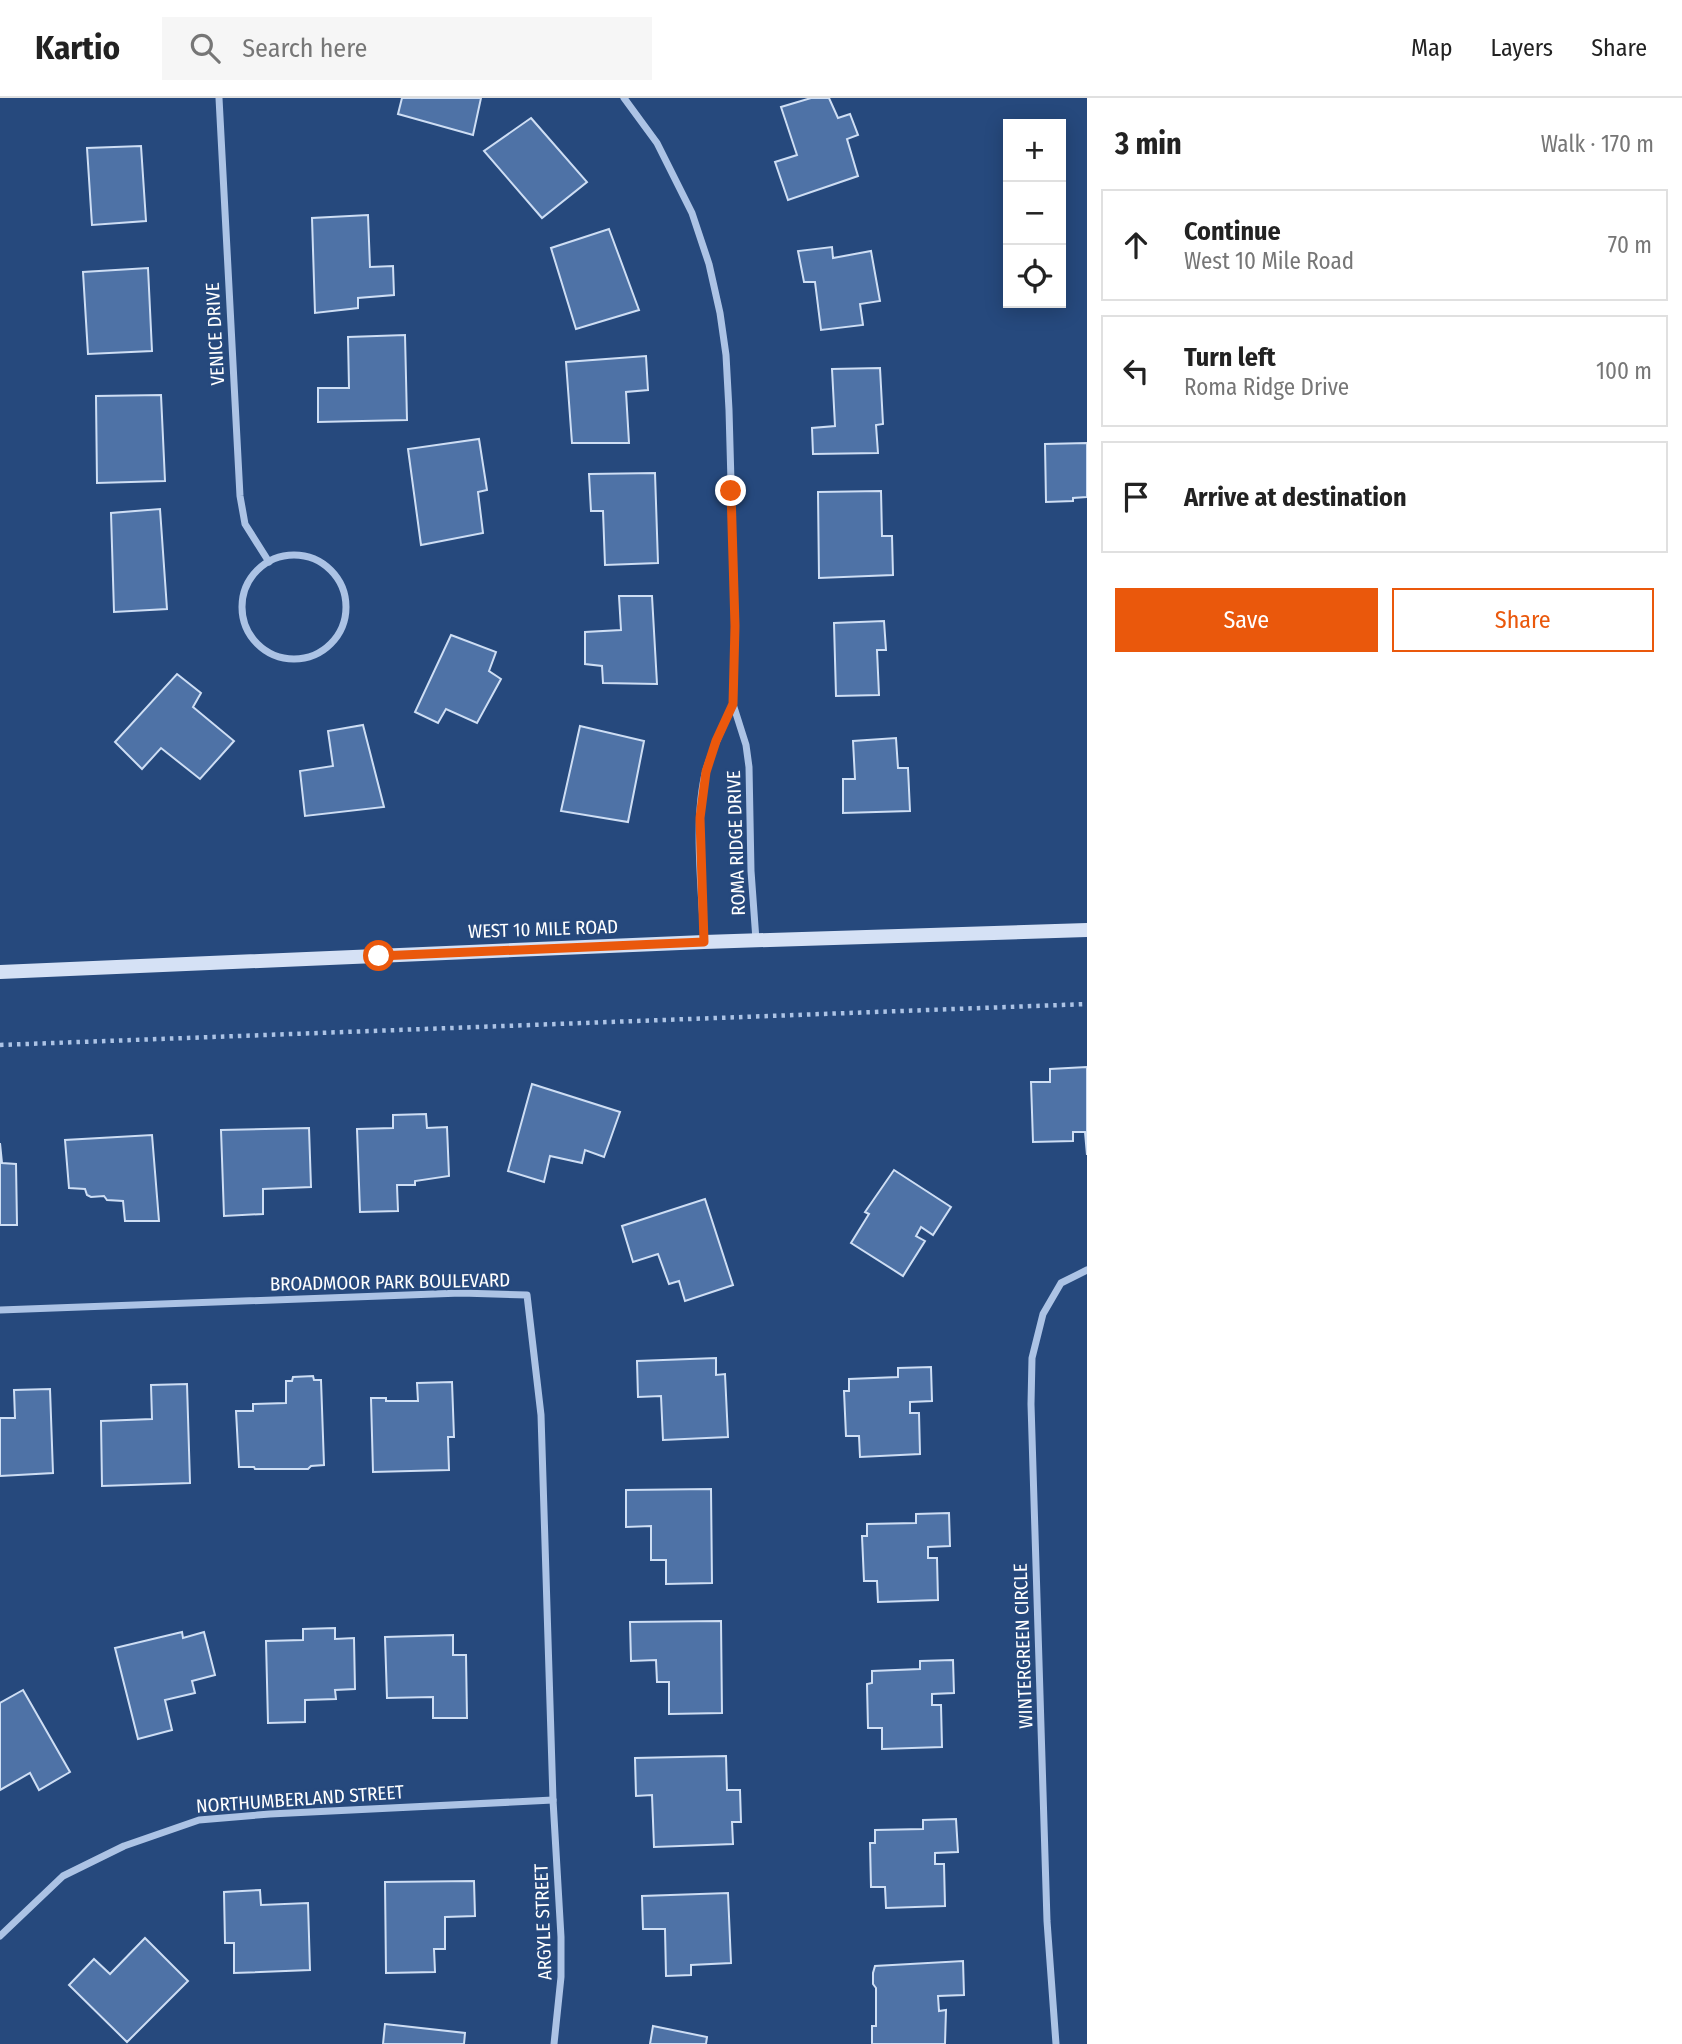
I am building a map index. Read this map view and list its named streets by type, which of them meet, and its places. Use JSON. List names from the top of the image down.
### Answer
{
  "streets": {
    "main road": ["WEST 10 MILE ROAD"],
    "street": [
      "VENICE DRIVE",
      "ROMA RIDGE DRIVE",
      "BROADMOOR PARK BOULEVARD",
      "WINTERGREEN CIRCLE",
      "NORTHUMBERLAND STREET",
      "ARGYLE STREET"
    ]
  },
  "crossings": [
    ["ROMA RIDGE DRIVE", "WEST 10 MILE ROAD"],
    ["BROADMOOR PARK BOULEVARD", "NORTHUMBERLAND STREET"],
    ["BROADMOOR PARK BOULEVARD", "ARGYLE STREET"],
    ["NORTHUMBERLAND STREET", "ARGYLE STREET"]
  ],
  "page": {
    "header": "Kartio",
    "search": "Search here",
    "nav": ["Map", "Layers", "Share"],
    "heading": ["3 min", "Walk · 170 m"],
    "map_buttons": ["+", "−"],
    "list": [
      ["Continue", "West 10 Mile Road", "70 m"],
      ["Turn left", "Roma Ridge Drive", "100 m"],
      "Arrive at destination"
    ],
    "buttons": ["Save", "Share"]
  }
}
